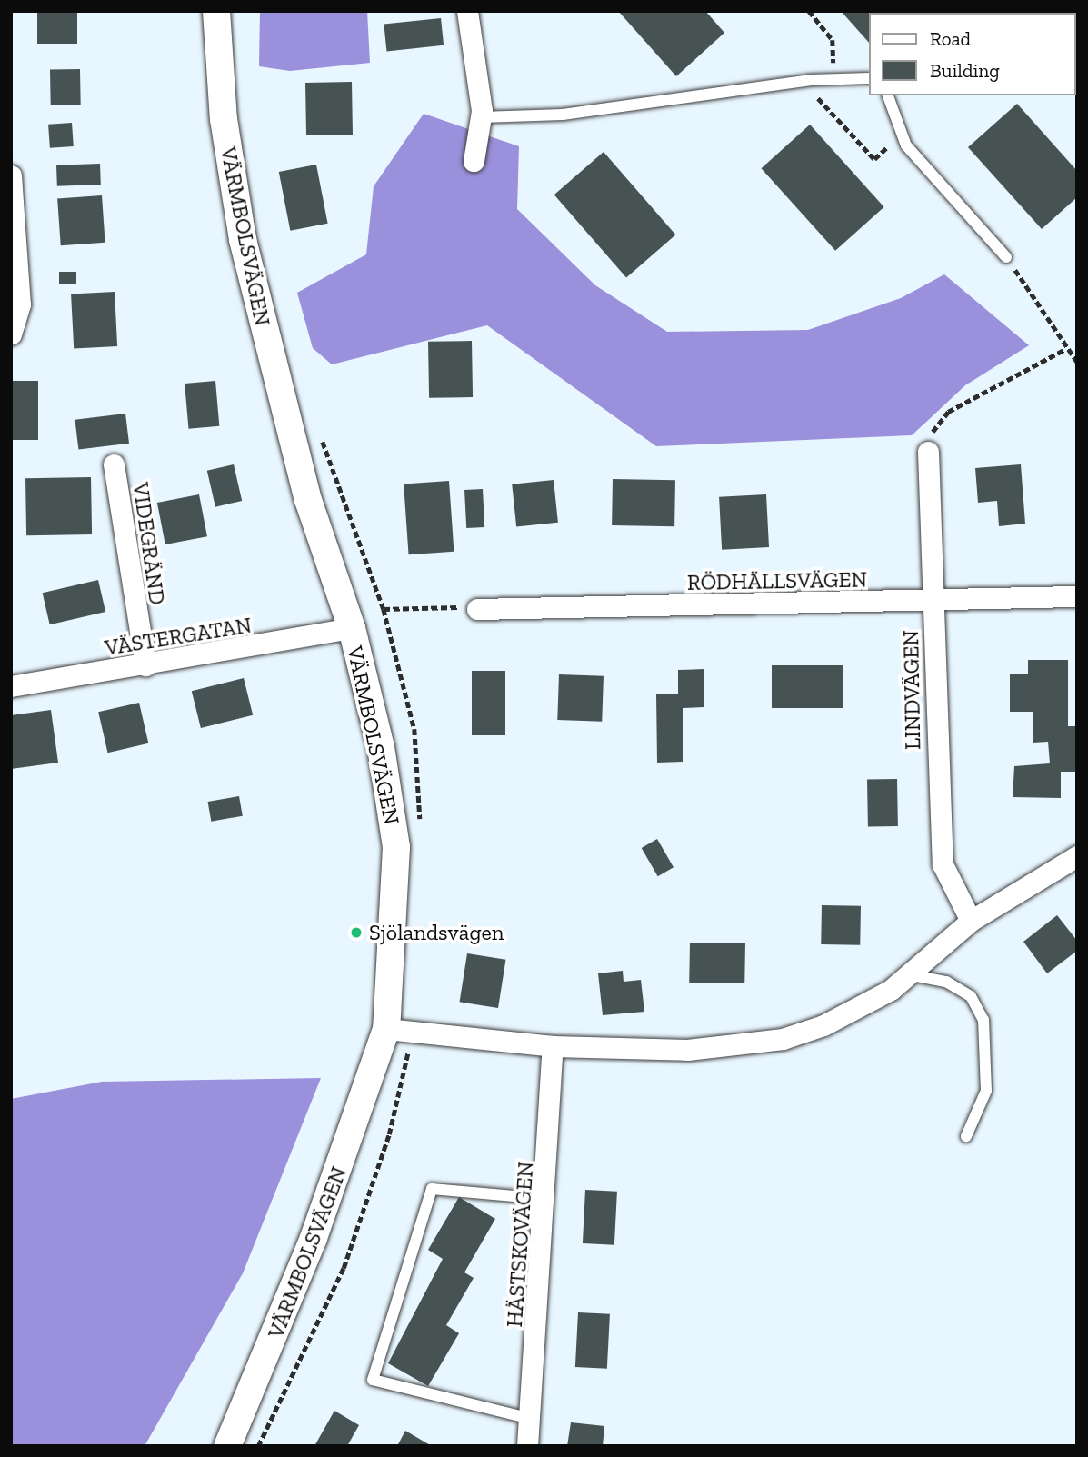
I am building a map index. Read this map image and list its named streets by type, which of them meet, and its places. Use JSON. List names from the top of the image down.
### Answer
{
  "streets": {
    "street": [
      "VÄRMBOLSVÄGEN",
      "VIDEGRÄND",
      "RÖDHÄLLSVÄGEN",
      "VÄSTERGATAN",
      "LINDVÄGEN",
      "HÄSTSKOVÄGEN"
    ]
  },
  "crossings": [
    ["VÄRMBOLSVÄGEN", "VÄSTERGATAN"],
    ["VIDEGRÄND", "VÄSTERGATAN"],
    ["RÖDHÄLLSVÄGEN", "LINDVÄGEN"]
  ],
  "places": ["Sjölandsvägen"],
  "legend": ["Road", "Building"]
}
